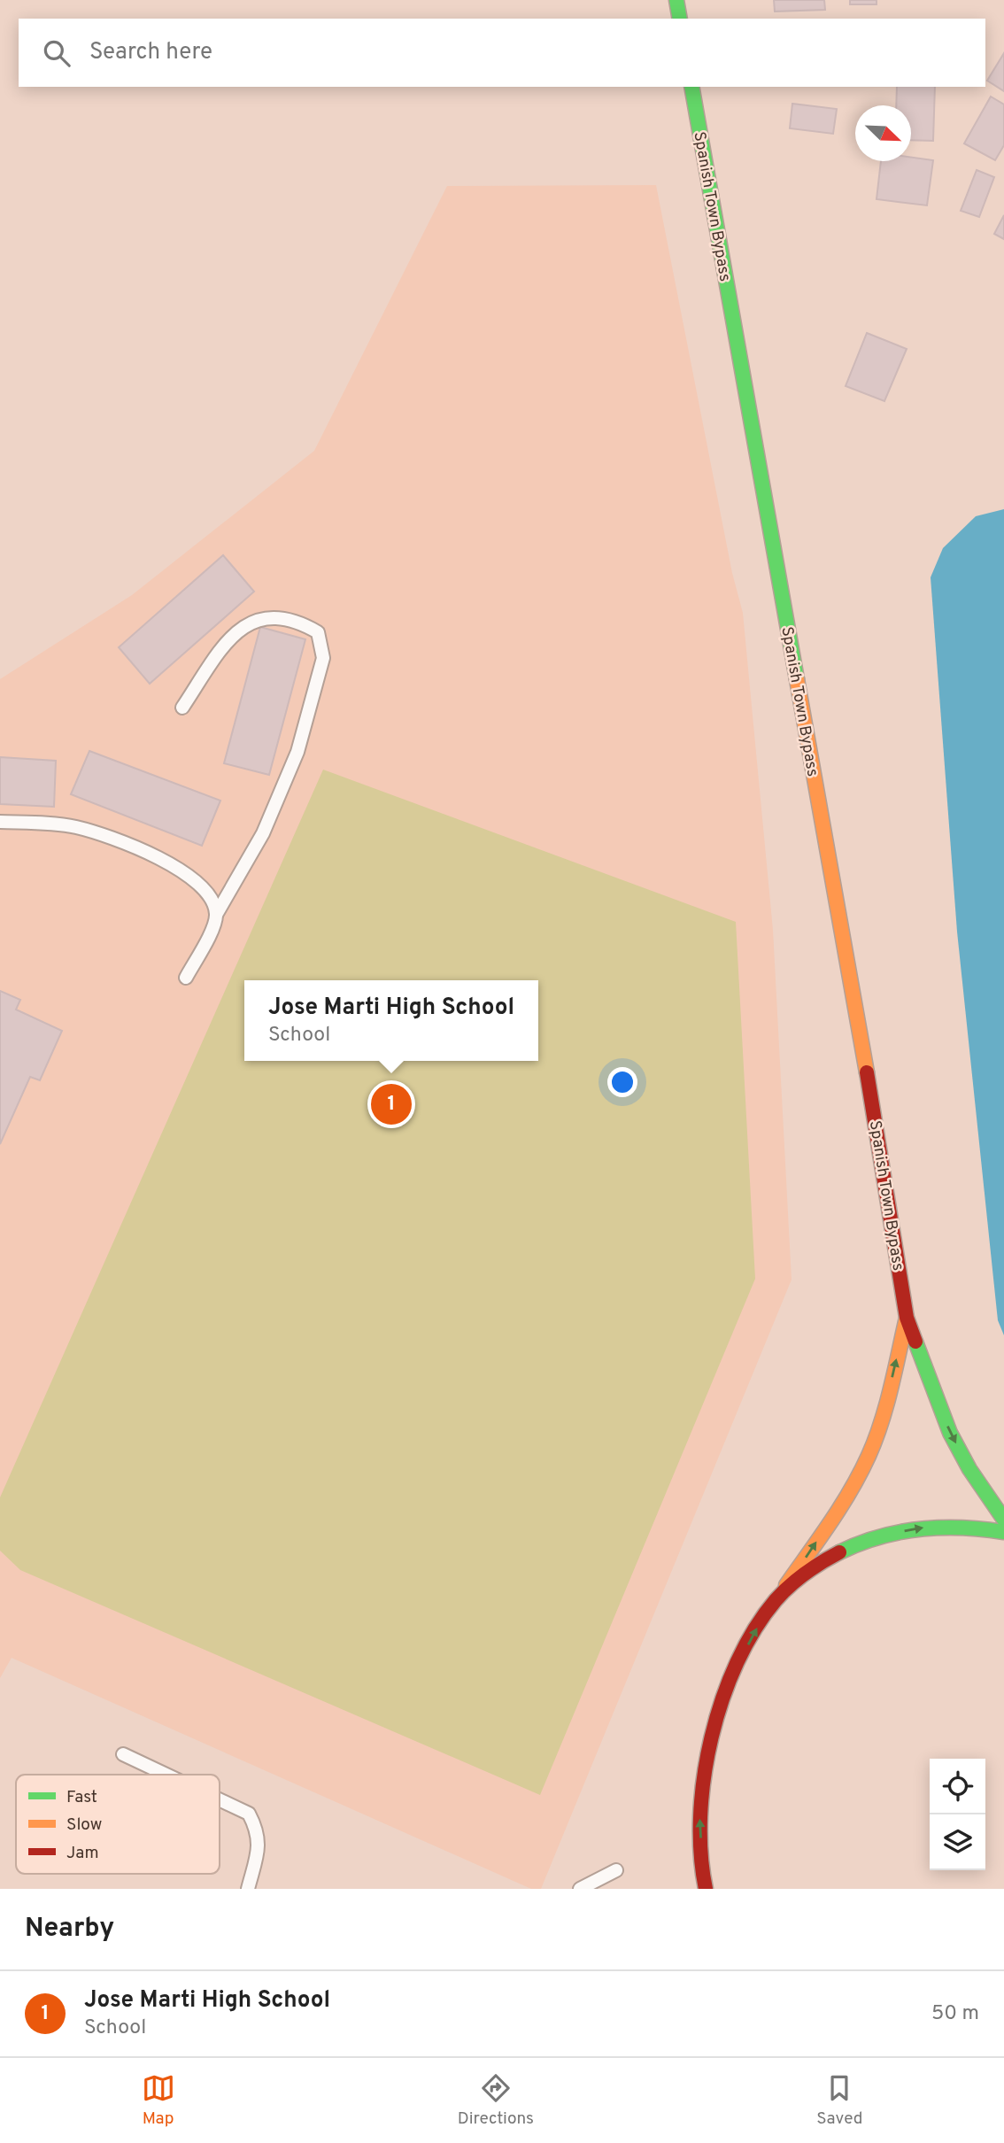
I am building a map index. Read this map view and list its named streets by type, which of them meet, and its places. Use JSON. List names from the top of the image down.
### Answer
{
  "streets": {
    "main road": ["Spanish Town Bypass"]
  },
  "legend": ["Fast", "Slow", "Jam"],
  "north": "bottom right",
  "page": {
    "search": "Search here",
    "popup": ["Jose Marti High School", "School"],
    "pins": "1",
    "heading": "Nearby",
    "list": [
      {
        "mark": "1",
        "name": "Jose Marti High School",
        "note": "School",
        "value": "50 m"
      }
    ],
    "nav": ["Map", "Directions", "Saved"]
  }
}
